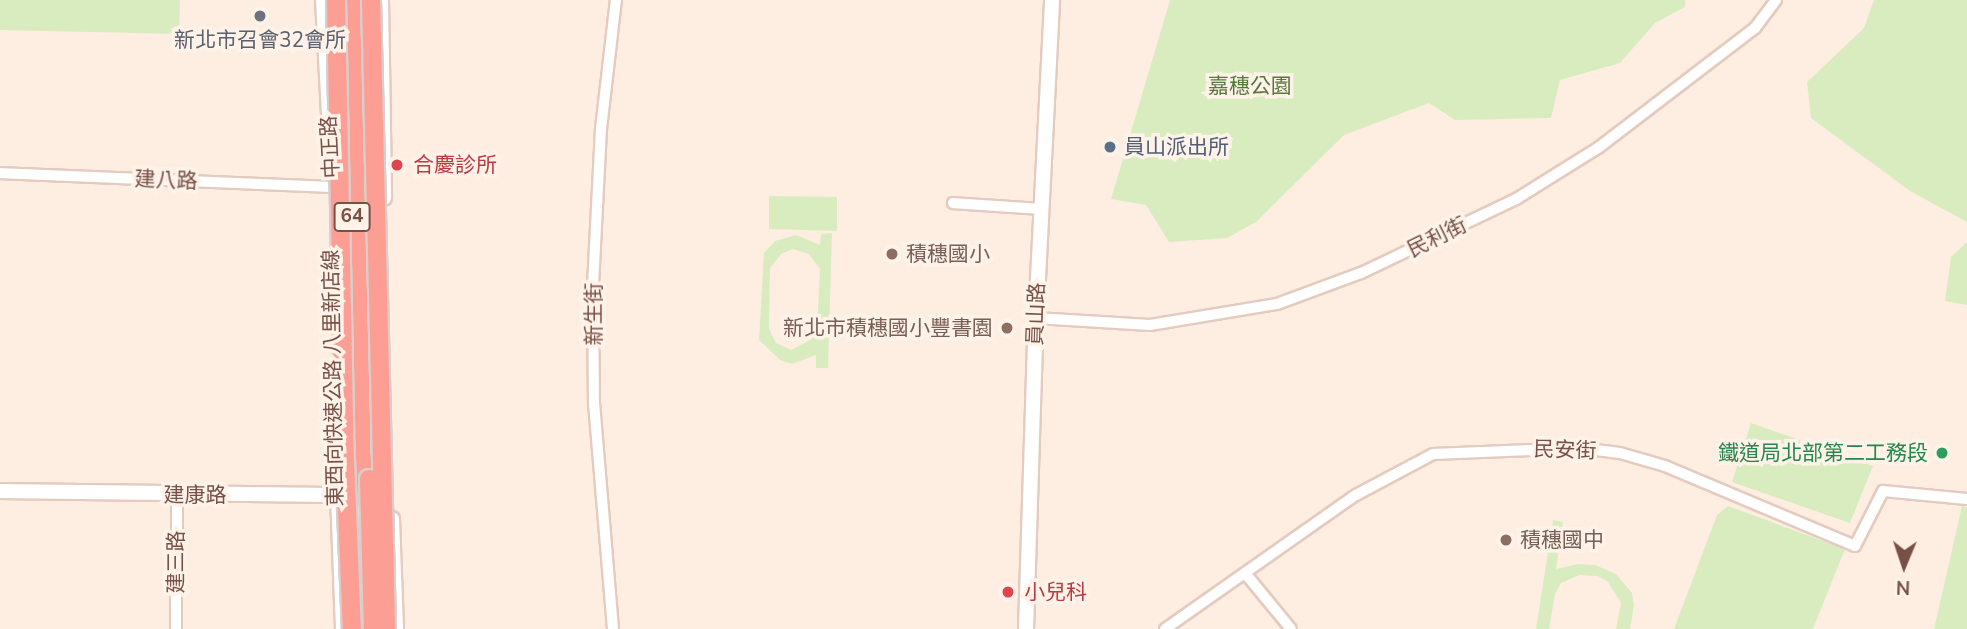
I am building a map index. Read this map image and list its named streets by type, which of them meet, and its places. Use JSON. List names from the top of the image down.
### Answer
{
  "streets": {
    "highway": ["64", "東西向快速公路 八里新店線"],
    "main road": ["中正路", "員山路", "建康路"],
    "street": [
      "建八路",
      "民利街",
      "新生街",
      "民安街",
      "建三路"
    ]
  },
  "crossings": [
    ["中正路", "建八路"],
    ["中正路", "建康路"],
    ["民利街", "員山路"],
    ["建康路", "建三路"]
  ],
  "parks": ["嘉穗公園"],
  "places": [
    "新北市召會32會所",
    "員山派出所",
    "合慶診所",
    "積穗國小",
    "新北市積穗國小豐書園",
    "鐵道局北部第二工務段",
    "積穗國中",
    "小兒科"
  ],
  "north": "bottom"
}
